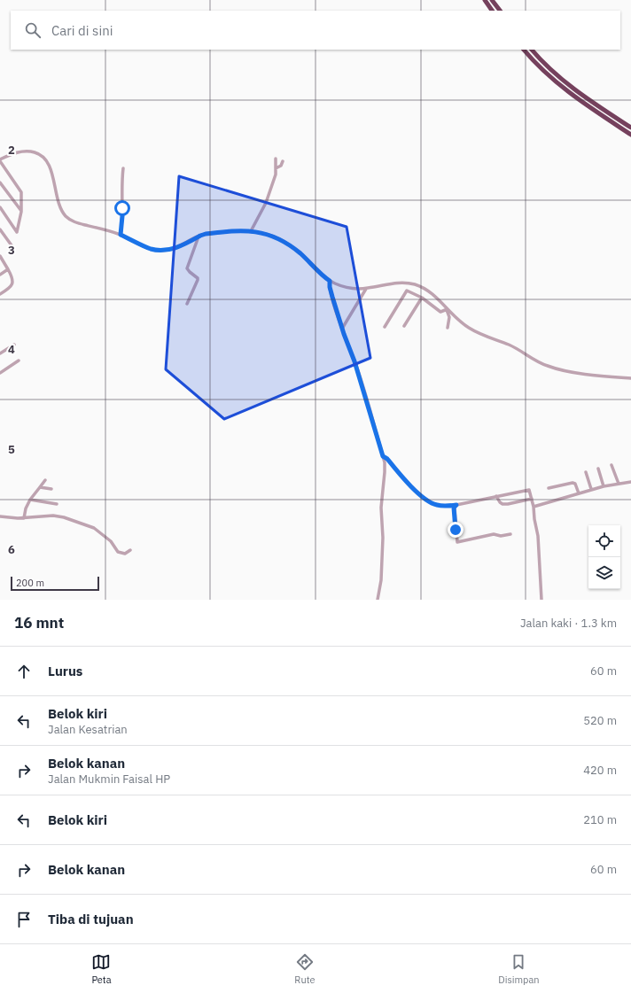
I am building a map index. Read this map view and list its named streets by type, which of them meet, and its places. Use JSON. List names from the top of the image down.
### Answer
{
  "scale_bar": "200 m",
  "page": {
    "search": "Cari di sini",
    "scale": "200 m",
    "heading": ["16 mnt", "Jalan kaki · 1.3 km"],
    "list": [
      ["Lurus", "60 m"],
      ["Belok kiri", "Jalan Kesatrian", "520 m"],
      ["Belok kanan", "Jalan Mukmin Faisal HP", "420 m"],
      ["Belok kiri", "210 m"],
      ["Belok kanan", "60 m"],
      "Tiba di tujuan"
    ],
    "nav": ["Peta", "Rute", "Disimpan"]
  },
  "grid": {
    "rows": [
      "2",
      "3",
      "4",
      "5",
      "6"
    ]
  }
}
